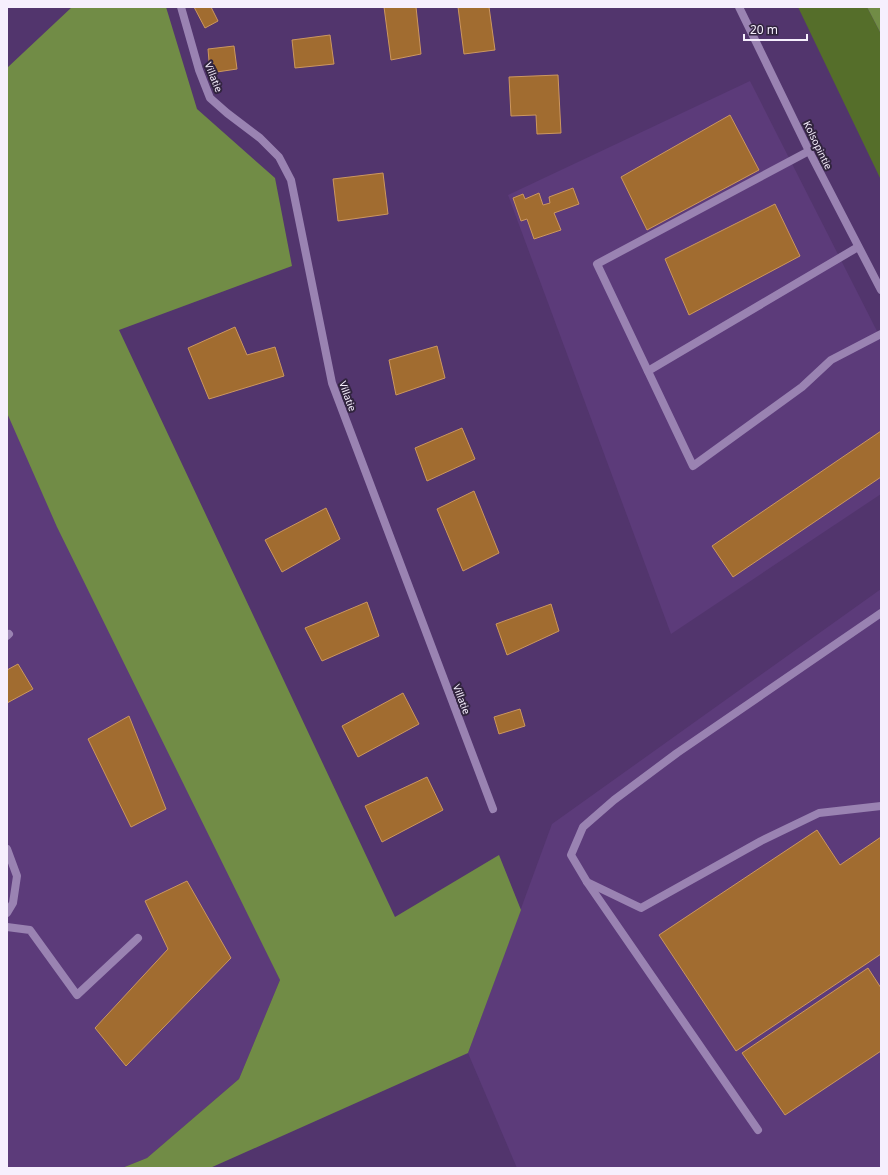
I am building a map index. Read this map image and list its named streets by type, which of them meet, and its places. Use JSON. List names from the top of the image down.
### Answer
{
  "streets": {
    "street": ["Villatie", "Kolsopintie"]
  },
  "scale_bar": "20 m"
}
